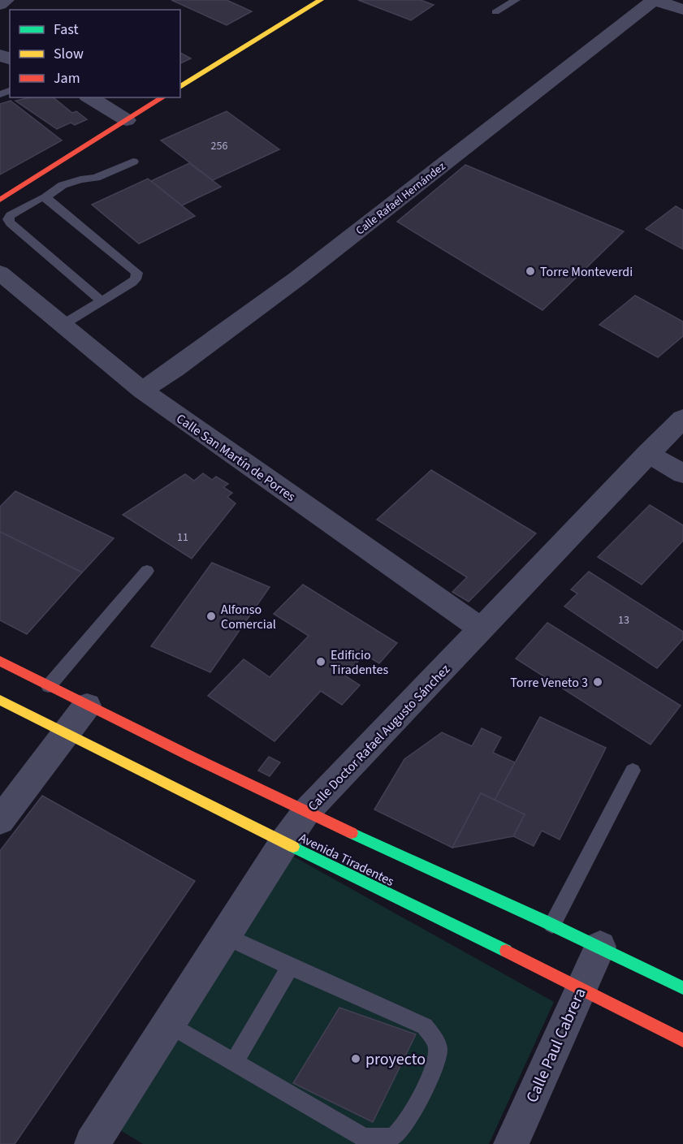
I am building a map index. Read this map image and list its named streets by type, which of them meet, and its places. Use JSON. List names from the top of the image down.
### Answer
{
  "streets": {
    "main road": ["Avenida Tiradentes"],
    "street": [
      "Calle Rafael Hernández",
      "Calle San Martín de Porres",
      "Calle Doctor Rafael Augusto Sánchez",
      "Calle Paul Cabrera"
    ]
  },
  "crossings": [
    ["Calle Rafael Hernández", "Calle San Martín de Porres"],
    ["Calle San Martín de Porres", "Calle Doctor Rafael Augusto Sánchez"],
    ["Calle Doctor Rafael Augusto Sánchez", "Avenida Tiradentes"],
    ["Avenida Tiradentes", "Calle Paul Cabrera"]
  ],
  "places": [
    "Torre Monteverdi",
    "Alfonso Comercial",
    "Edificio Tiradentes",
    "Torre Veneto 3",
    "proyecto"
  ],
  "house_numbers": ["256", "11", "13"],
  "legend": ["Fast", "Slow", "Jam"]
}
